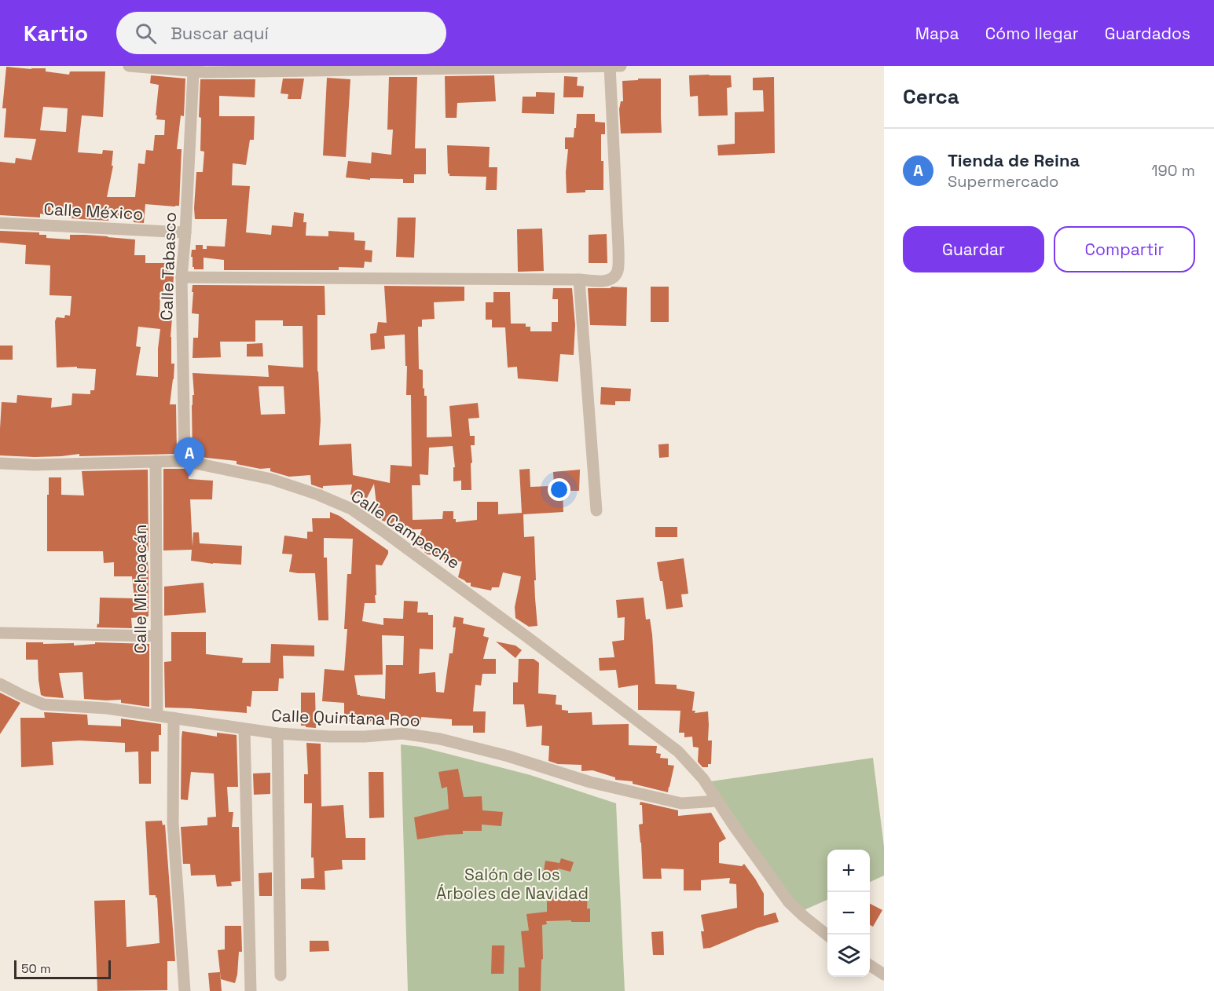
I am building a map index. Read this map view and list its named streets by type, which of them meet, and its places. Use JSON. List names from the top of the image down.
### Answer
{
  "streets": {
    "street": [
      "Calle México",
      "Calle Tabasco",
      "Calle Campeche",
      "Calle Michoacán",
      "Calle Quintana Roo"
    ]
  },
  "crossings": [
    ["Calle México", "Calle Tabasco"],
    ["Calle Tabasco", "Calle Campeche"],
    ["Calle Campeche", "Calle Michoacán"],
    ["Calle Campeche", "Calle Quintana Roo"],
    ["Calle Michoacán", "Calle Quintana Roo"]
  ],
  "parks": ["Salón de los Árboles de Navidad"],
  "scale_bar": "50 m",
  "page": {
    "header": "Kartio",
    "search": "Buscar aquí",
    "nav": ["Mapa", "Cómo llegar", "Guardados"],
    "heading": "Cerca",
    "list": [
      {
        "mark": "A",
        "name": "Tienda de Reina",
        "note": "Supermercado",
        "value": "190 m"
      }
    ],
    "buttons": ["Guardar", "Compartir"],
    "pins": "A",
    "map_buttons": ["+", "−"],
    "scale": "50 m"
  }
}
